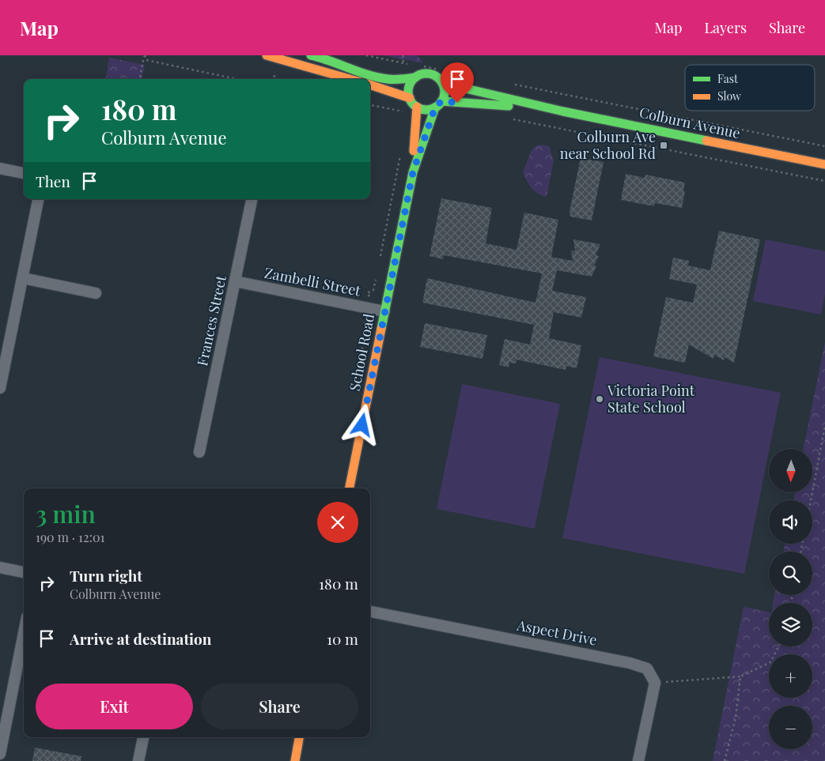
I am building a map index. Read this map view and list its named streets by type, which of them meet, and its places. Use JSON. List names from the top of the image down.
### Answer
{
  "streets": {
    "main road": ["Colburn Avenue", "School Road"],
    "street": ["Zambelli Street", "Frances Street", "Aspect Drive"]
  },
  "crossings": [
    ["Colburn Avenue", "School Road"],
    ["Zambelli Street", "Frances Street"],
    ["Zambelli Street", "School Road"]
  ],
  "places": {
    "transit": ["Colburn Ave near School Rd"],
    "other": ["Victoria Point State School"]
  },
  "legend": ["Fast", "Slow"],
  "north": "bottom",
  "page": {
    "header": "Map",
    "nav": ["Map", "Layers", "Share"],
    "turn": ["180 m", "Colburn Avenue"],
    "then": "Then",
    "map_buttons": ["+", "−"],
    "heading": ["3 min", "190 m · 12:01"],
    "list": [
      {
        "name": "Turn right",
        "note": "Colburn Avenue",
        "value": "180 m"
      },
      {
        "name": "Arrive at destination",
        "value": "10 m"
      }
    ],
    "buttons": ["Exit", "Share"]
  }
}
